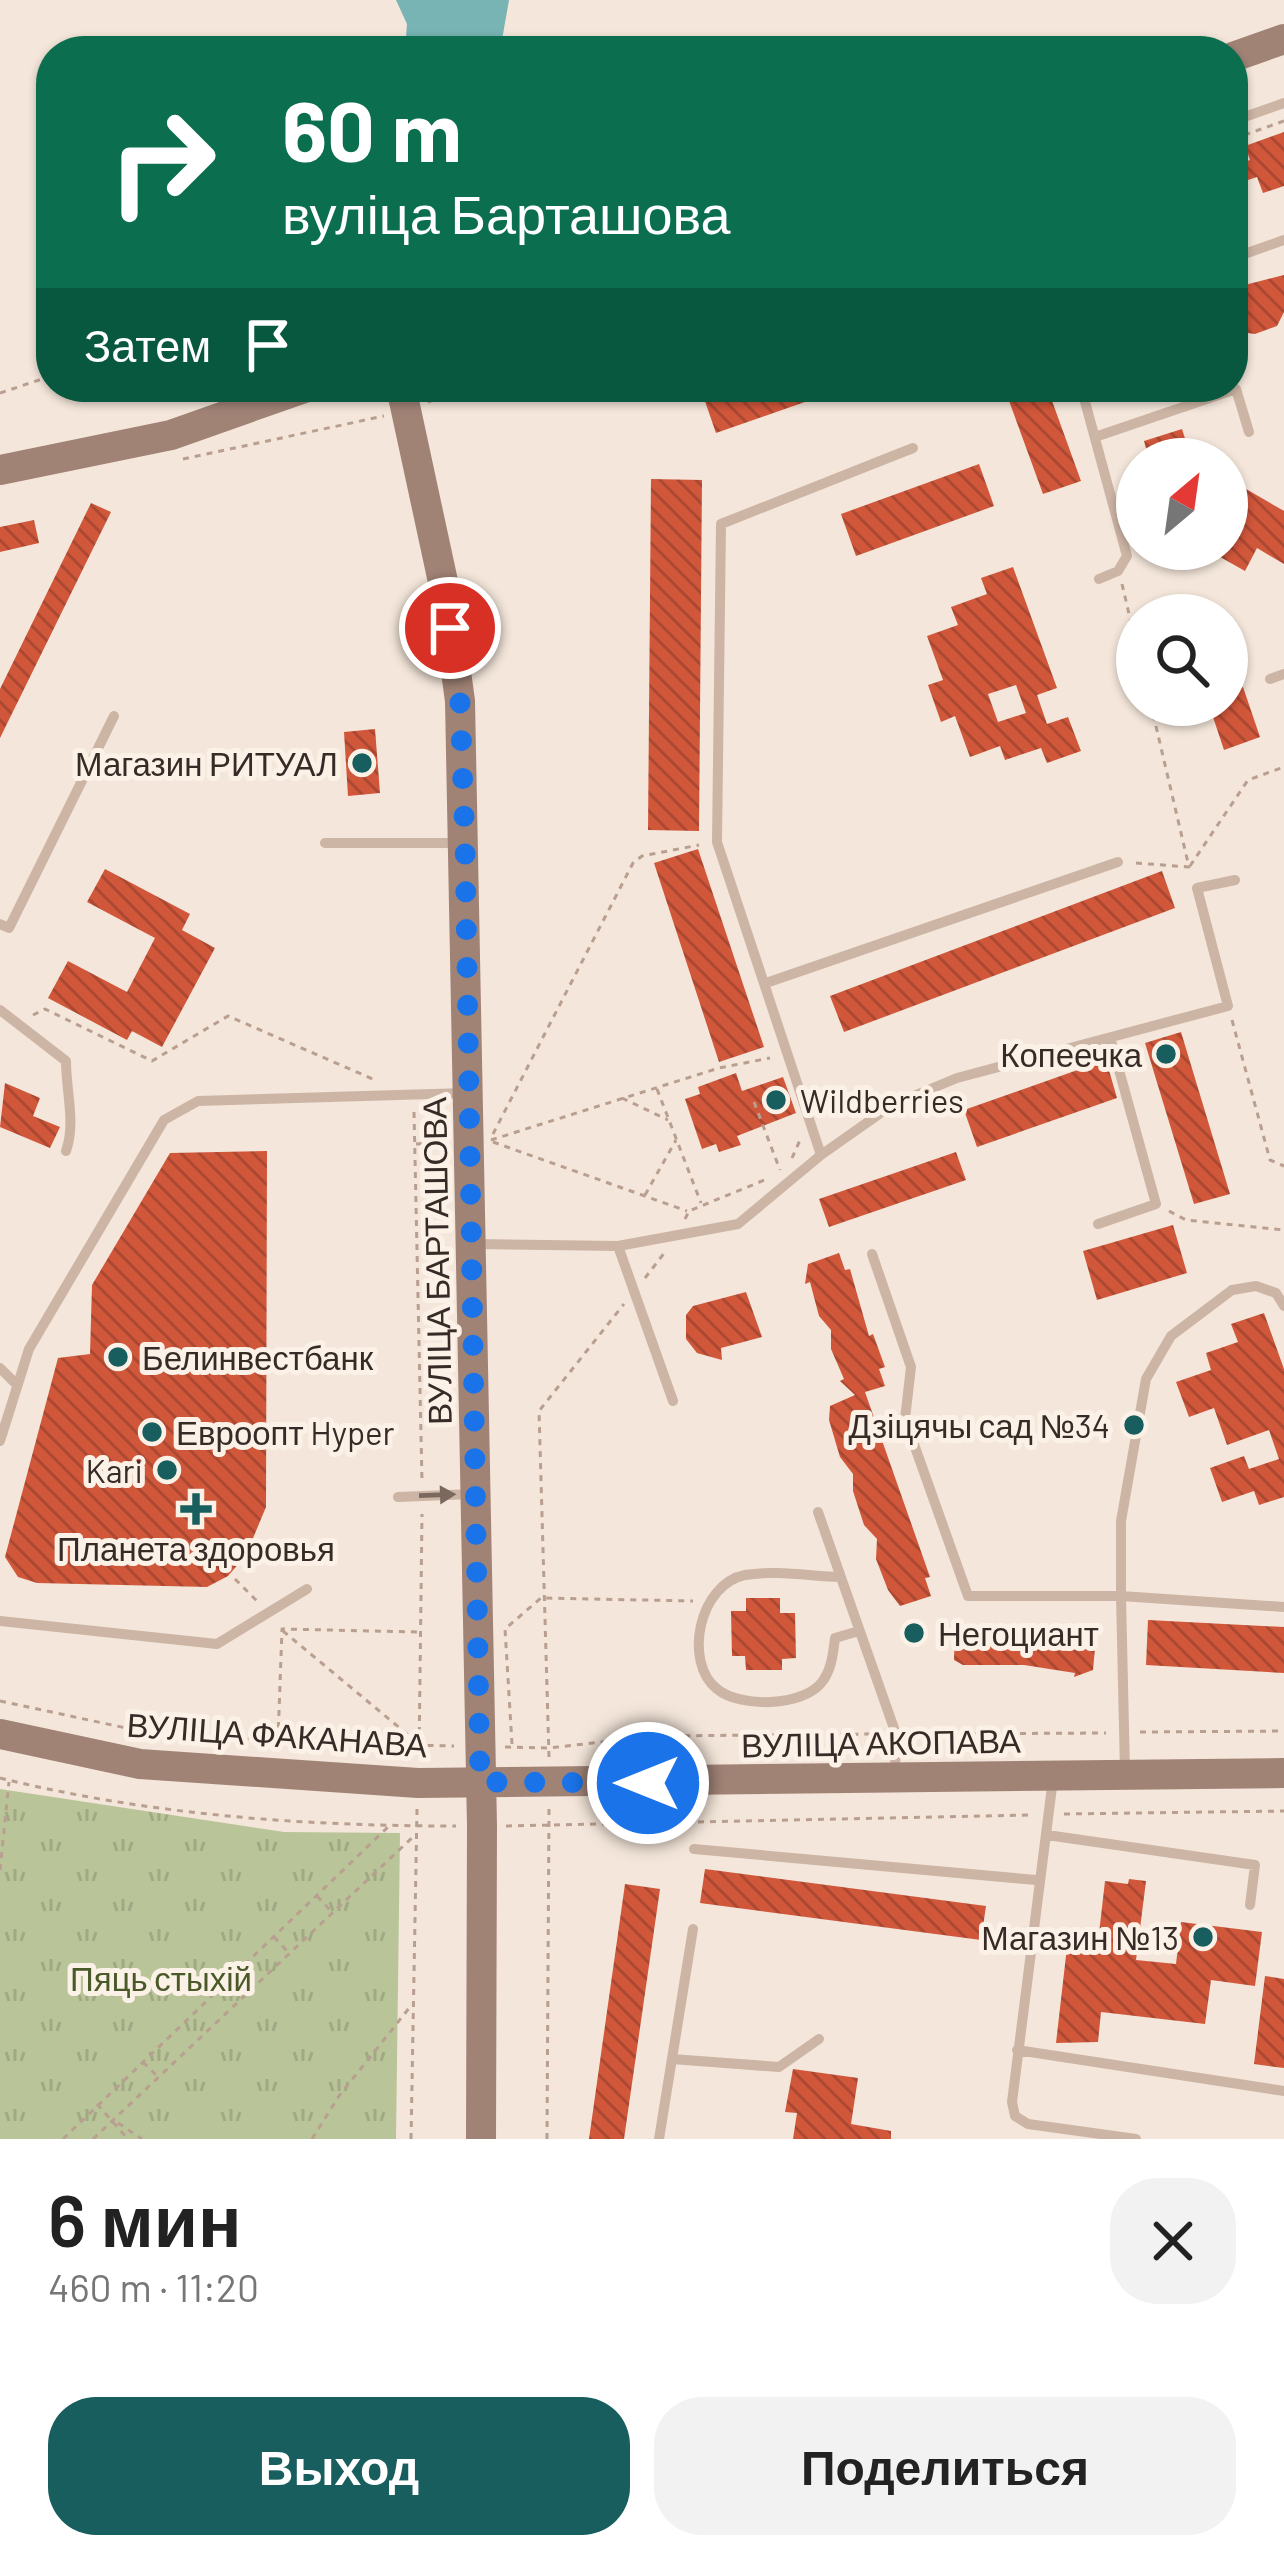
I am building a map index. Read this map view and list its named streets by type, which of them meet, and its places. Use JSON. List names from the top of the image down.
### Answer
{
  "streets": {
    "main road": ["ВУЛІЦА БАРТАШОВА", "ВУЛІЦА ФАКАНАВА", "ВУЛІЦА АКОПАВА"]
  },
  "crossings": [
    ["ВУЛІЦА БАРТАШОВА", "ВУЛІЦА ФАКАНАВА"],
    ["ВУЛІЦА БАРТАШОВА", "ВУЛІЦА АКОПАВА"],
    ["ВУЛІЦА ФАКАНАВА", "ВУЛІЦА АКОПАВА"]
  ],
  "parks": ["Пяць стыхій"],
  "places": {
    "other": [
      "Магазин РИТУАЛ",
      "Копеечка",
      "Wildberries",
      "Белинвестбанк",
      "Дзіцячы сад №34",
      "Евроопт Hyper",
      "Kari",
      "Негоциант",
      "Магазин №13"
    ],
    "health": ["Планета здоровья"]
  },
  "north": "top right",
  "page": {
    "turn": ["60 m", "вуліца Барташова"],
    "then": "Затем",
    "heading": ["6 мин", "460 m · 11:20"],
    "buttons": ["Выход", "Поделиться"]
  }
}
